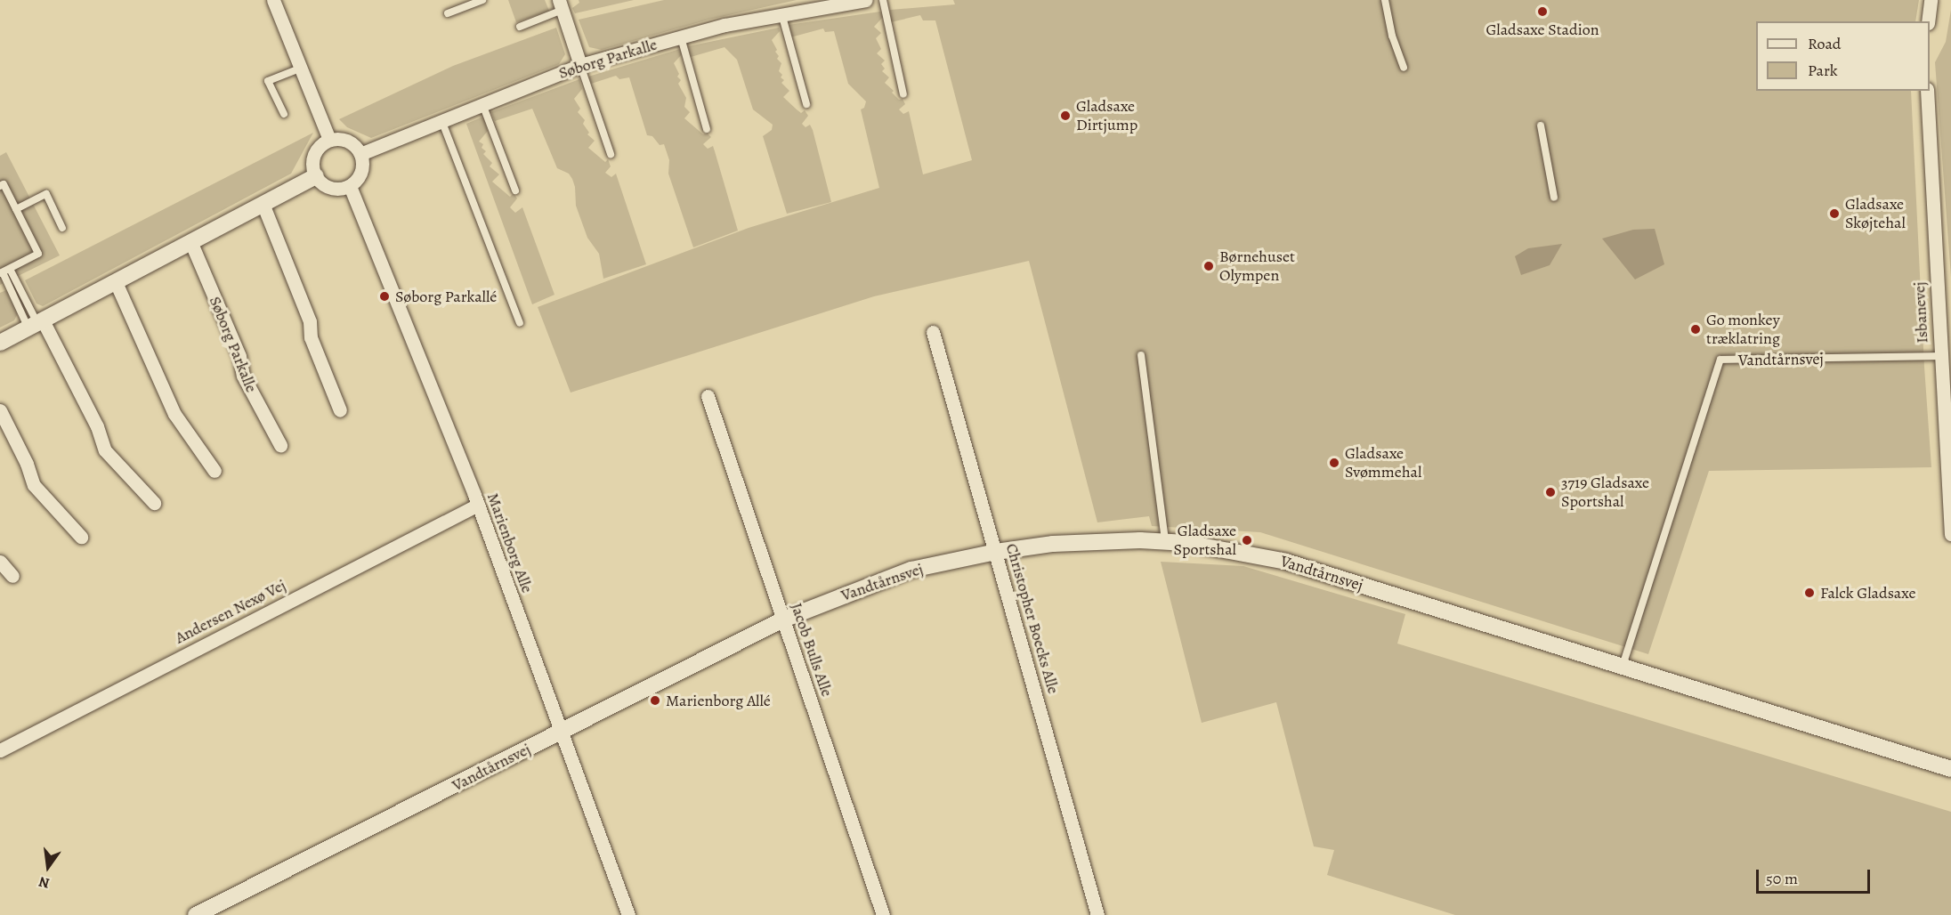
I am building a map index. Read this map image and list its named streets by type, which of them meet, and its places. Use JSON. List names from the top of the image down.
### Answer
{
  "streets": {
    "street": [
      "Søborg Parkalle",
      "Isbanevej",
      "Vandtårnsvej",
      "Marienborg Alle",
      "Andersen Nexø Vej",
      "Christopher Boecks Alle",
      "Jacob Bulls Alle"
    ]
  },
  "crossings": [
    ["Søborg Parkalle", "Marienborg Alle"],
    ["Isbanevej", "Vandtårnsvej"],
    ["Vandtårnsvej", "Marienborg Alle"],
    ["Vandtårnsvej", "Christopher Boecks Alle"],
    ["Vandtårnsvej", "Jacob Bulls Alle"],
    ["Marienborg Alle", "Andersen Nexø Vej"]
  ],
  "places": [
    "Gladsaxe Stadion",
    "Gladsaxe Dirtjump",
    "Gladsaxe Skøjtehal",
    "Børnehuset Olympen",
    "Søborg Parkallé",
    "Go monkey træklatring",
    "Gladsaxe Svømmehal",
    "3719 Gladsaxe Sportshal",
    "Gladsaxe Sportshal",
    "Falck Gladsaxe",
    "Marienborg Allé"
  ],
  "legend": ["Road", "Park"],
  "scale_bar": "50 m",
  "north": "bottom"
}
